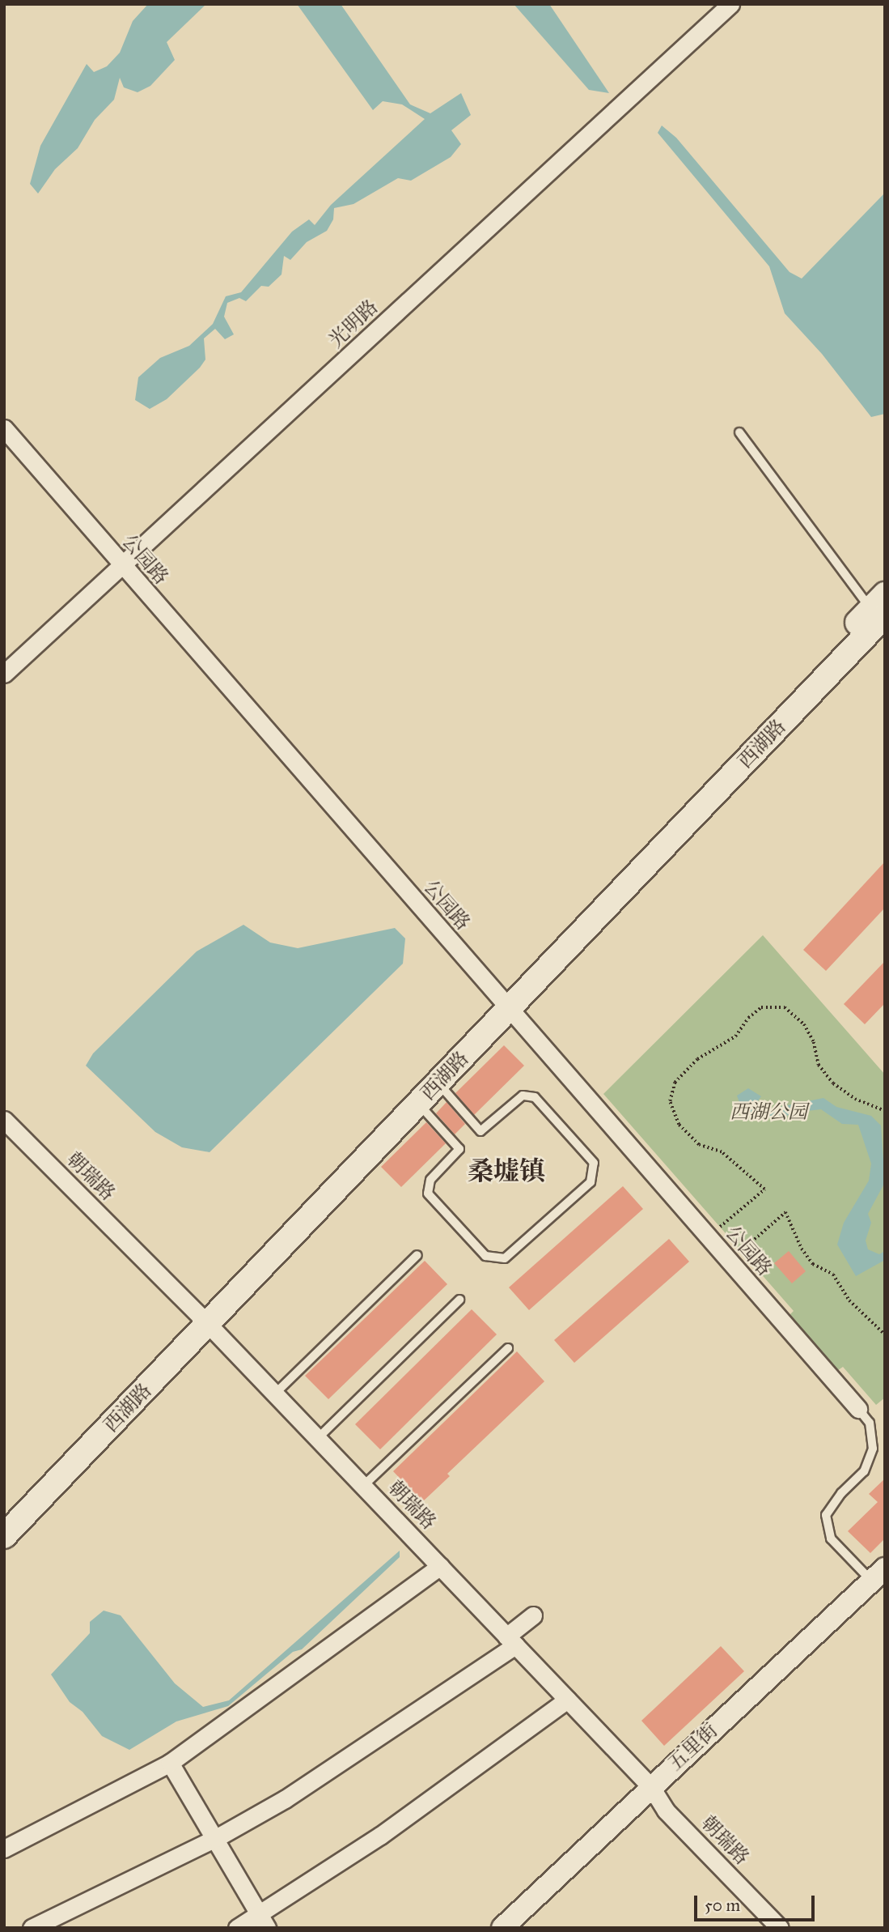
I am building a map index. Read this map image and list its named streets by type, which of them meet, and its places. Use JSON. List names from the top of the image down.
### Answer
{
  "streets": {
    "main road": ["西湖路"],
    "street": [
      "光明路",
      "公园路",
      "朝瑞路",
      "五里街"
    ]
  },
  "crossings": [
    ["光明路", "公园路"],
    ["公园路", "西湖路"],
    ["西湖路", "朝瑞路"],
    ["朝瑞路", "五里街"]
  ],
  "districts": ["桑墟镇"],
  "parks": ["西湖公园"],
  "scale_bar": "50 m"
}
